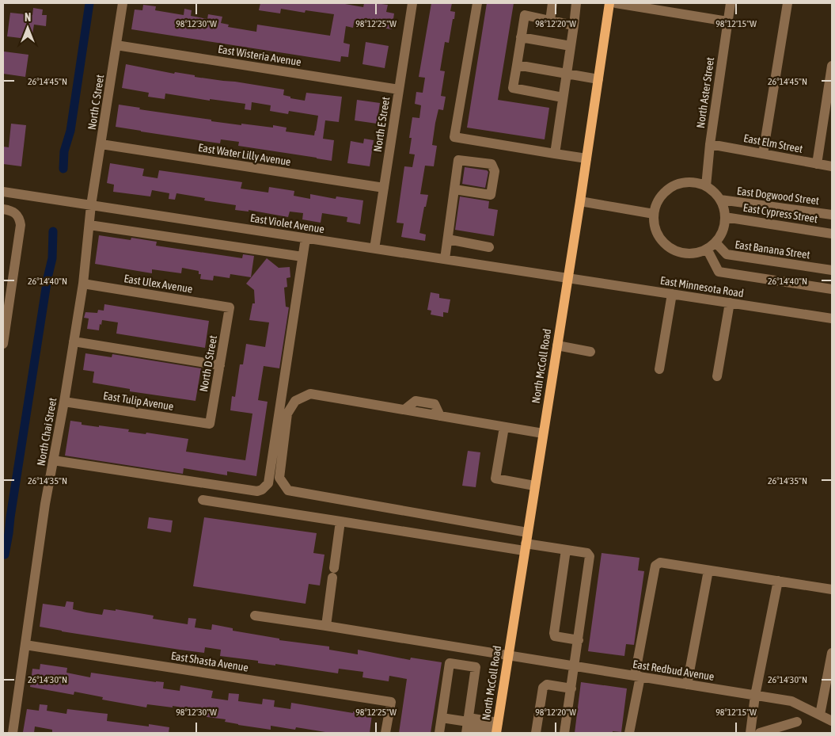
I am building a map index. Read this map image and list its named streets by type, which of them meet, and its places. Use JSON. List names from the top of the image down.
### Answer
{
  "streets": {
    "main road": ["North McColl Road"],
    "street": [
      "East Wisteria Avenue",
      "North Aster Street",
      "North C Street",
      "North E Street",
      "East Elm Street",
      "East Water Lilly Avenue",
      "East Dogwood Street",
      "East Cypress Street",
      "East Violet Avenue",
      "East Banana Street",
      "East Ulex Avenue",
      "East Minnesota Road",
      "North D Street",
      "East Tulip Avenue",
      "North Chai Street",
      "East Shasta Avenue",
      "East Redbud Avenue"
    ]
  },
  "crossings": [
    ["East Wisteria Avenue", "North C Street"],
    ["East Wisteria Avenue", "North E Street"],
    ["North Aster Street", "East Elm Street"],
    ["North Aster Street", "East Dogwood Street"],
    ["North Aster Street", "East Cypress Street"],
    ["North Aster Street", "East Banana Street"],
    ["North C Street", "East Water Lilly Avenue"],
    ["North C Street", "East Violet Avenue"],
    ["North C Street", "North Chai Street"],
    ["North E Street", "East Water Lilly Avenue"],
    ["North E Street", "East Violet Avenue"],
    ["East Dogwood Street", "East Cypress Street"],
    ["East Dogwood Street", "East Banana Street"],
    ["East Cypress Street", "East Banana Street"],
    ["East Violet Avenue", "East Minnesota Road"],
    ["East Violet Avenue", "North McColl Road"],
    ["East Violet Avenue", "North Chai Street"],
    ["East Ulex Avenue", "North D Street"],
    ["East Ulex Avenue", "North Chai Street"],
    ["East Minnesota Road", "North McColl Road"],
    ["North D Street", "East Tulip Avenue"],
    ["North McColl Road", "East Redbud Avenue"],
    ["East Tulip Avenue", "North Chai Street"],
    ["North Chai Street", "East Shasta Avenue"]
  ],
  "north": "top",
  "coordinates": [
    "98°12'30\"W",
    "98°12'25\"W",
    "98°12'20\"W",
    "98°12'15\"W",
    "26°14'45\"N",
    "26°14'40\"N",
    "26°14'35\"N",
    "26°14'30\"N"
  ]
}
